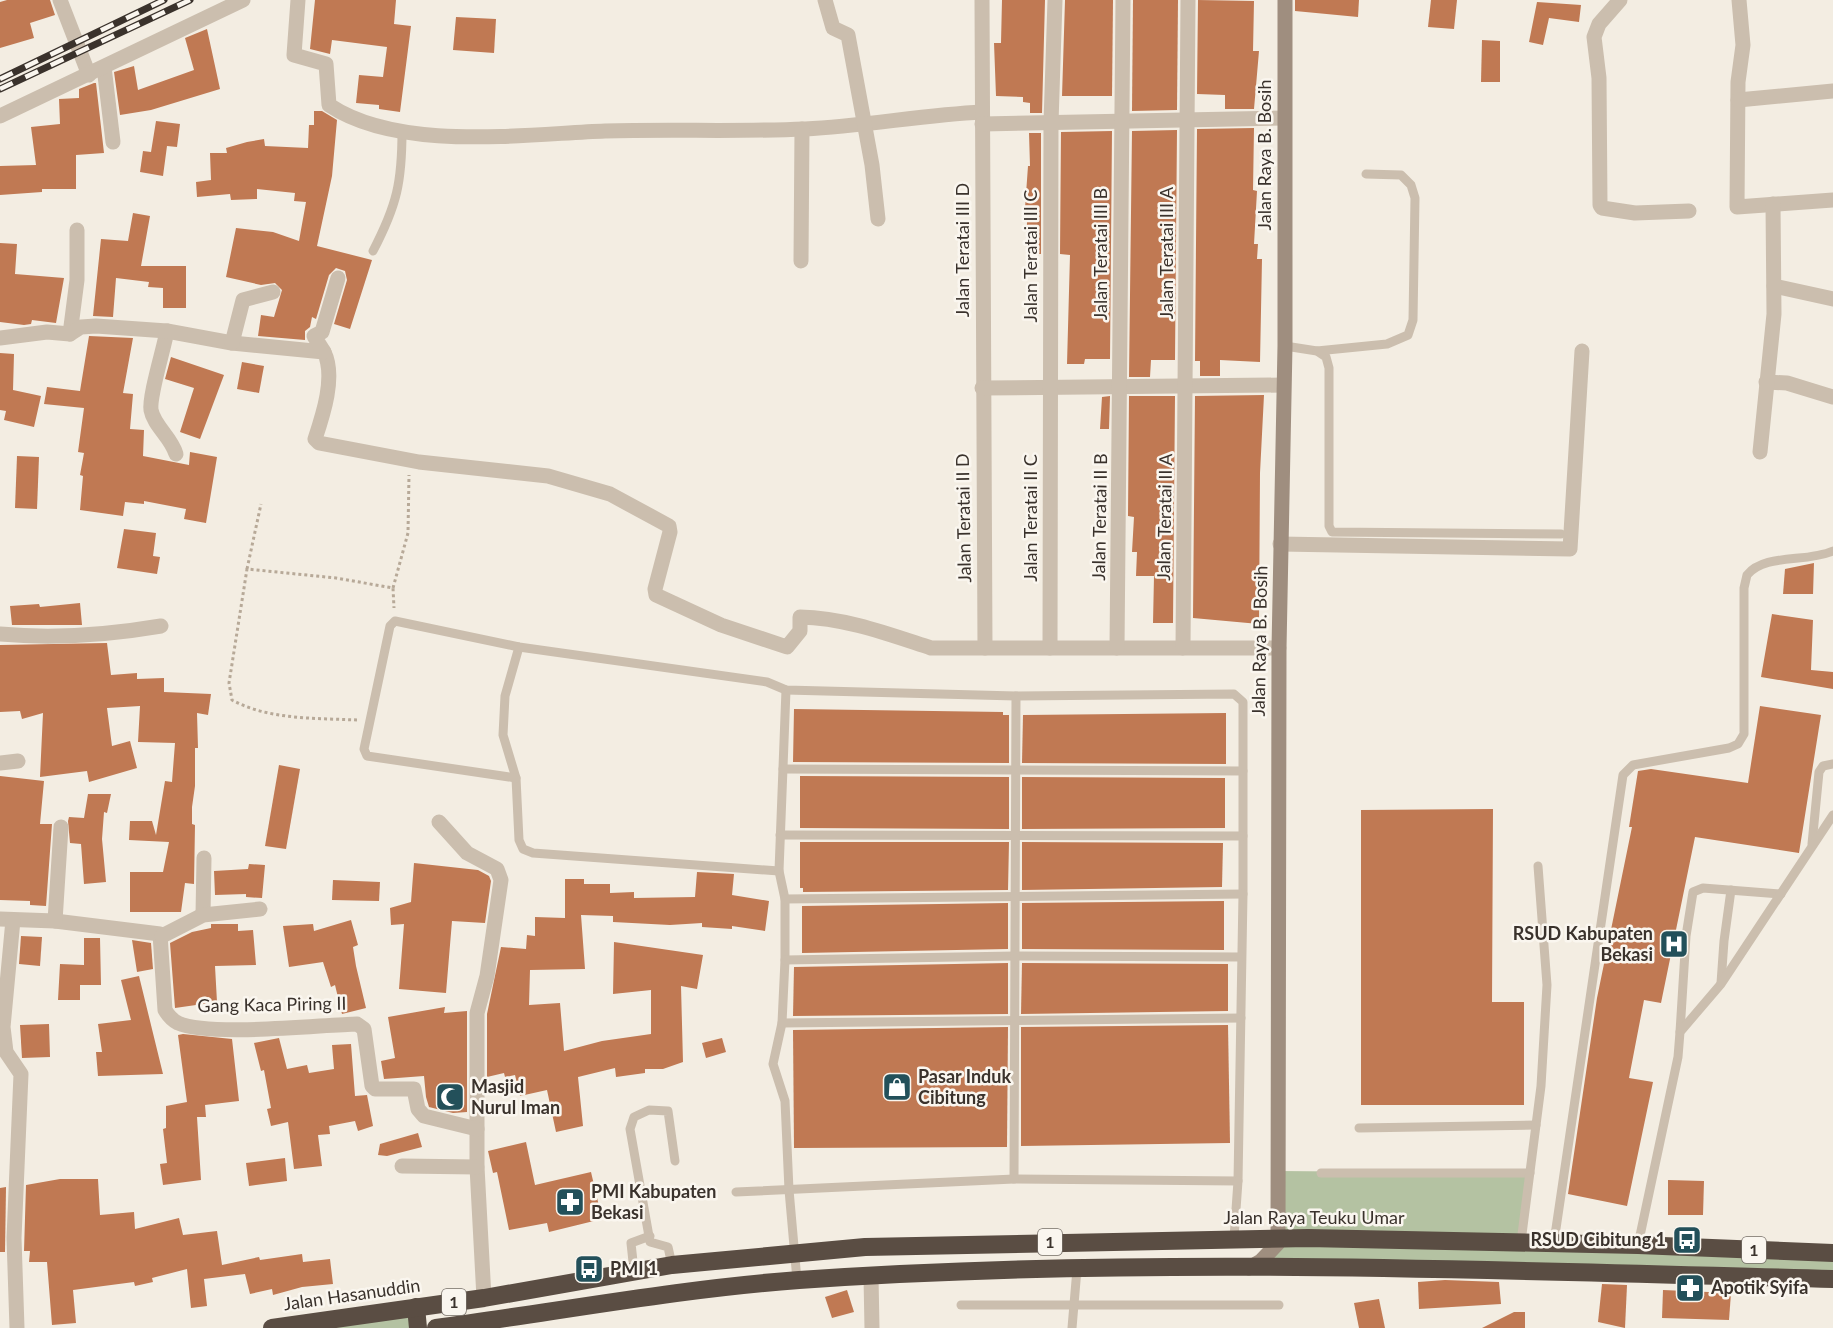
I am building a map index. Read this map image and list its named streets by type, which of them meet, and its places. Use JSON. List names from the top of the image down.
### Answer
{
  "streets": {
    "highway": ["Jalan Raya Teuku Umar", "1", "Jalan Hasanuddin"],
    "street": [
      "Jalan Raya B. Bosih",
      "Jalan Teratai III D",
      "Jalan Teratai III A",
      "Jalan Teratai III B",
      "Jalan Teratai III C",
      "Jalan Teratai II B",
      "Jalan Teratai II A",
      "Jalan Teratai II D",
      "Jalan Teratai II C",
      "Gang Kaca Piring II"
    ]
  },
  "crossings": [
    ["Jalan Raya B. Bosih", "Jalan Raya Teuku Umar"],
    ["Jalan Teratai III D", "Jalan Teratai II D"],
    ["Jalan Teratai III A", "Jalan Teratai II A"],
    ["Jalan Teratai III B", "Jalan Teratai II B"],
    ["Jalan Teratai III C", "Jalan Teratai II C"],
    ["Jalan Raya Teuku Umar", "Jalan Hasanuddin"]
  ],
  "places": {
    "hospital": ["RSUD Kabupaten Bekasi"],
    "shop": ["Pasar Induk Cibitung"],
    "mosque": ["Masjid Nurul Iman"],
    "pharmacy": ["PMI Kabupaten Bekasi", "Apotik Syifa"],
    "bus stop": ["RSUD Cibitung 1", "PMI 1"]
  }
}
